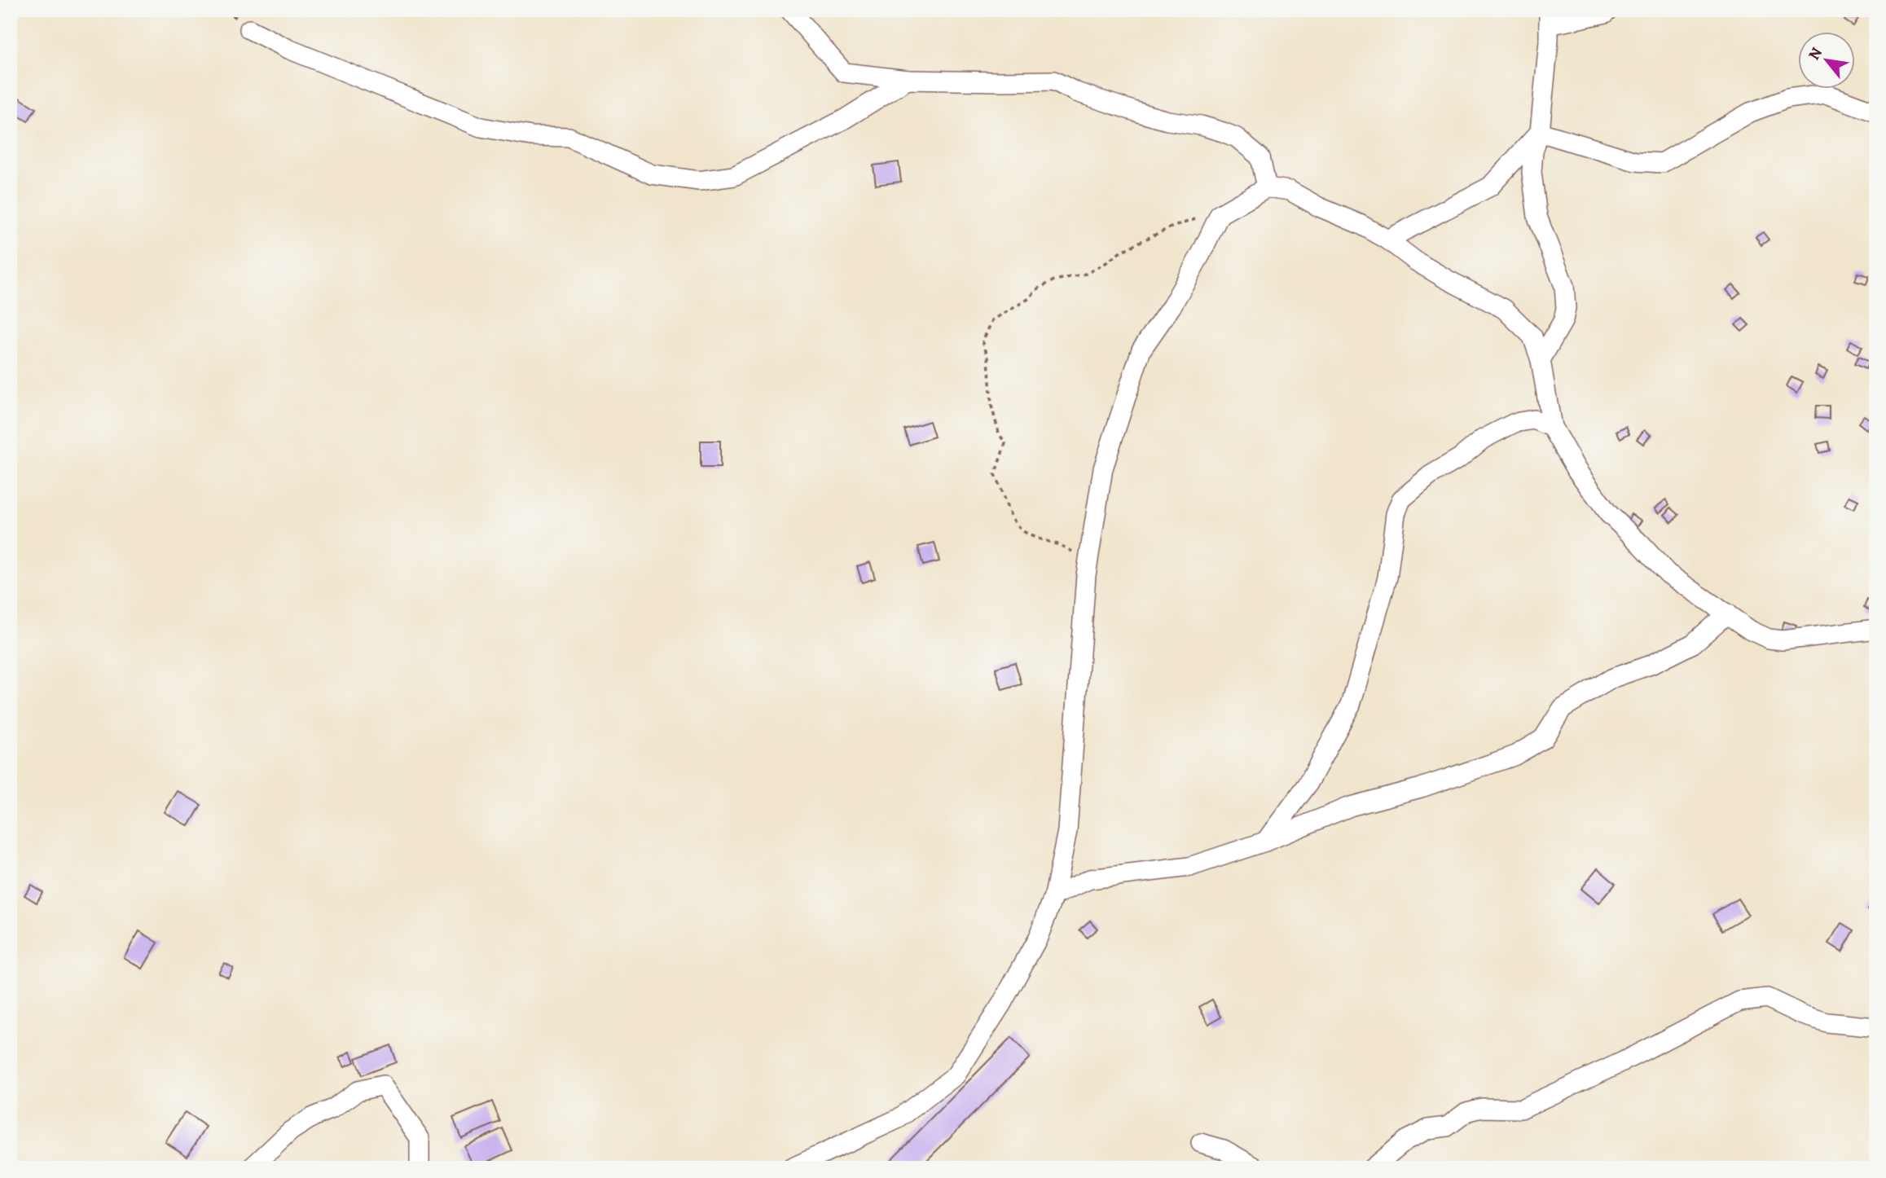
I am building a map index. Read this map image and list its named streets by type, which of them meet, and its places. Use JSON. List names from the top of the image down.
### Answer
{
  "north": "top left"
}
